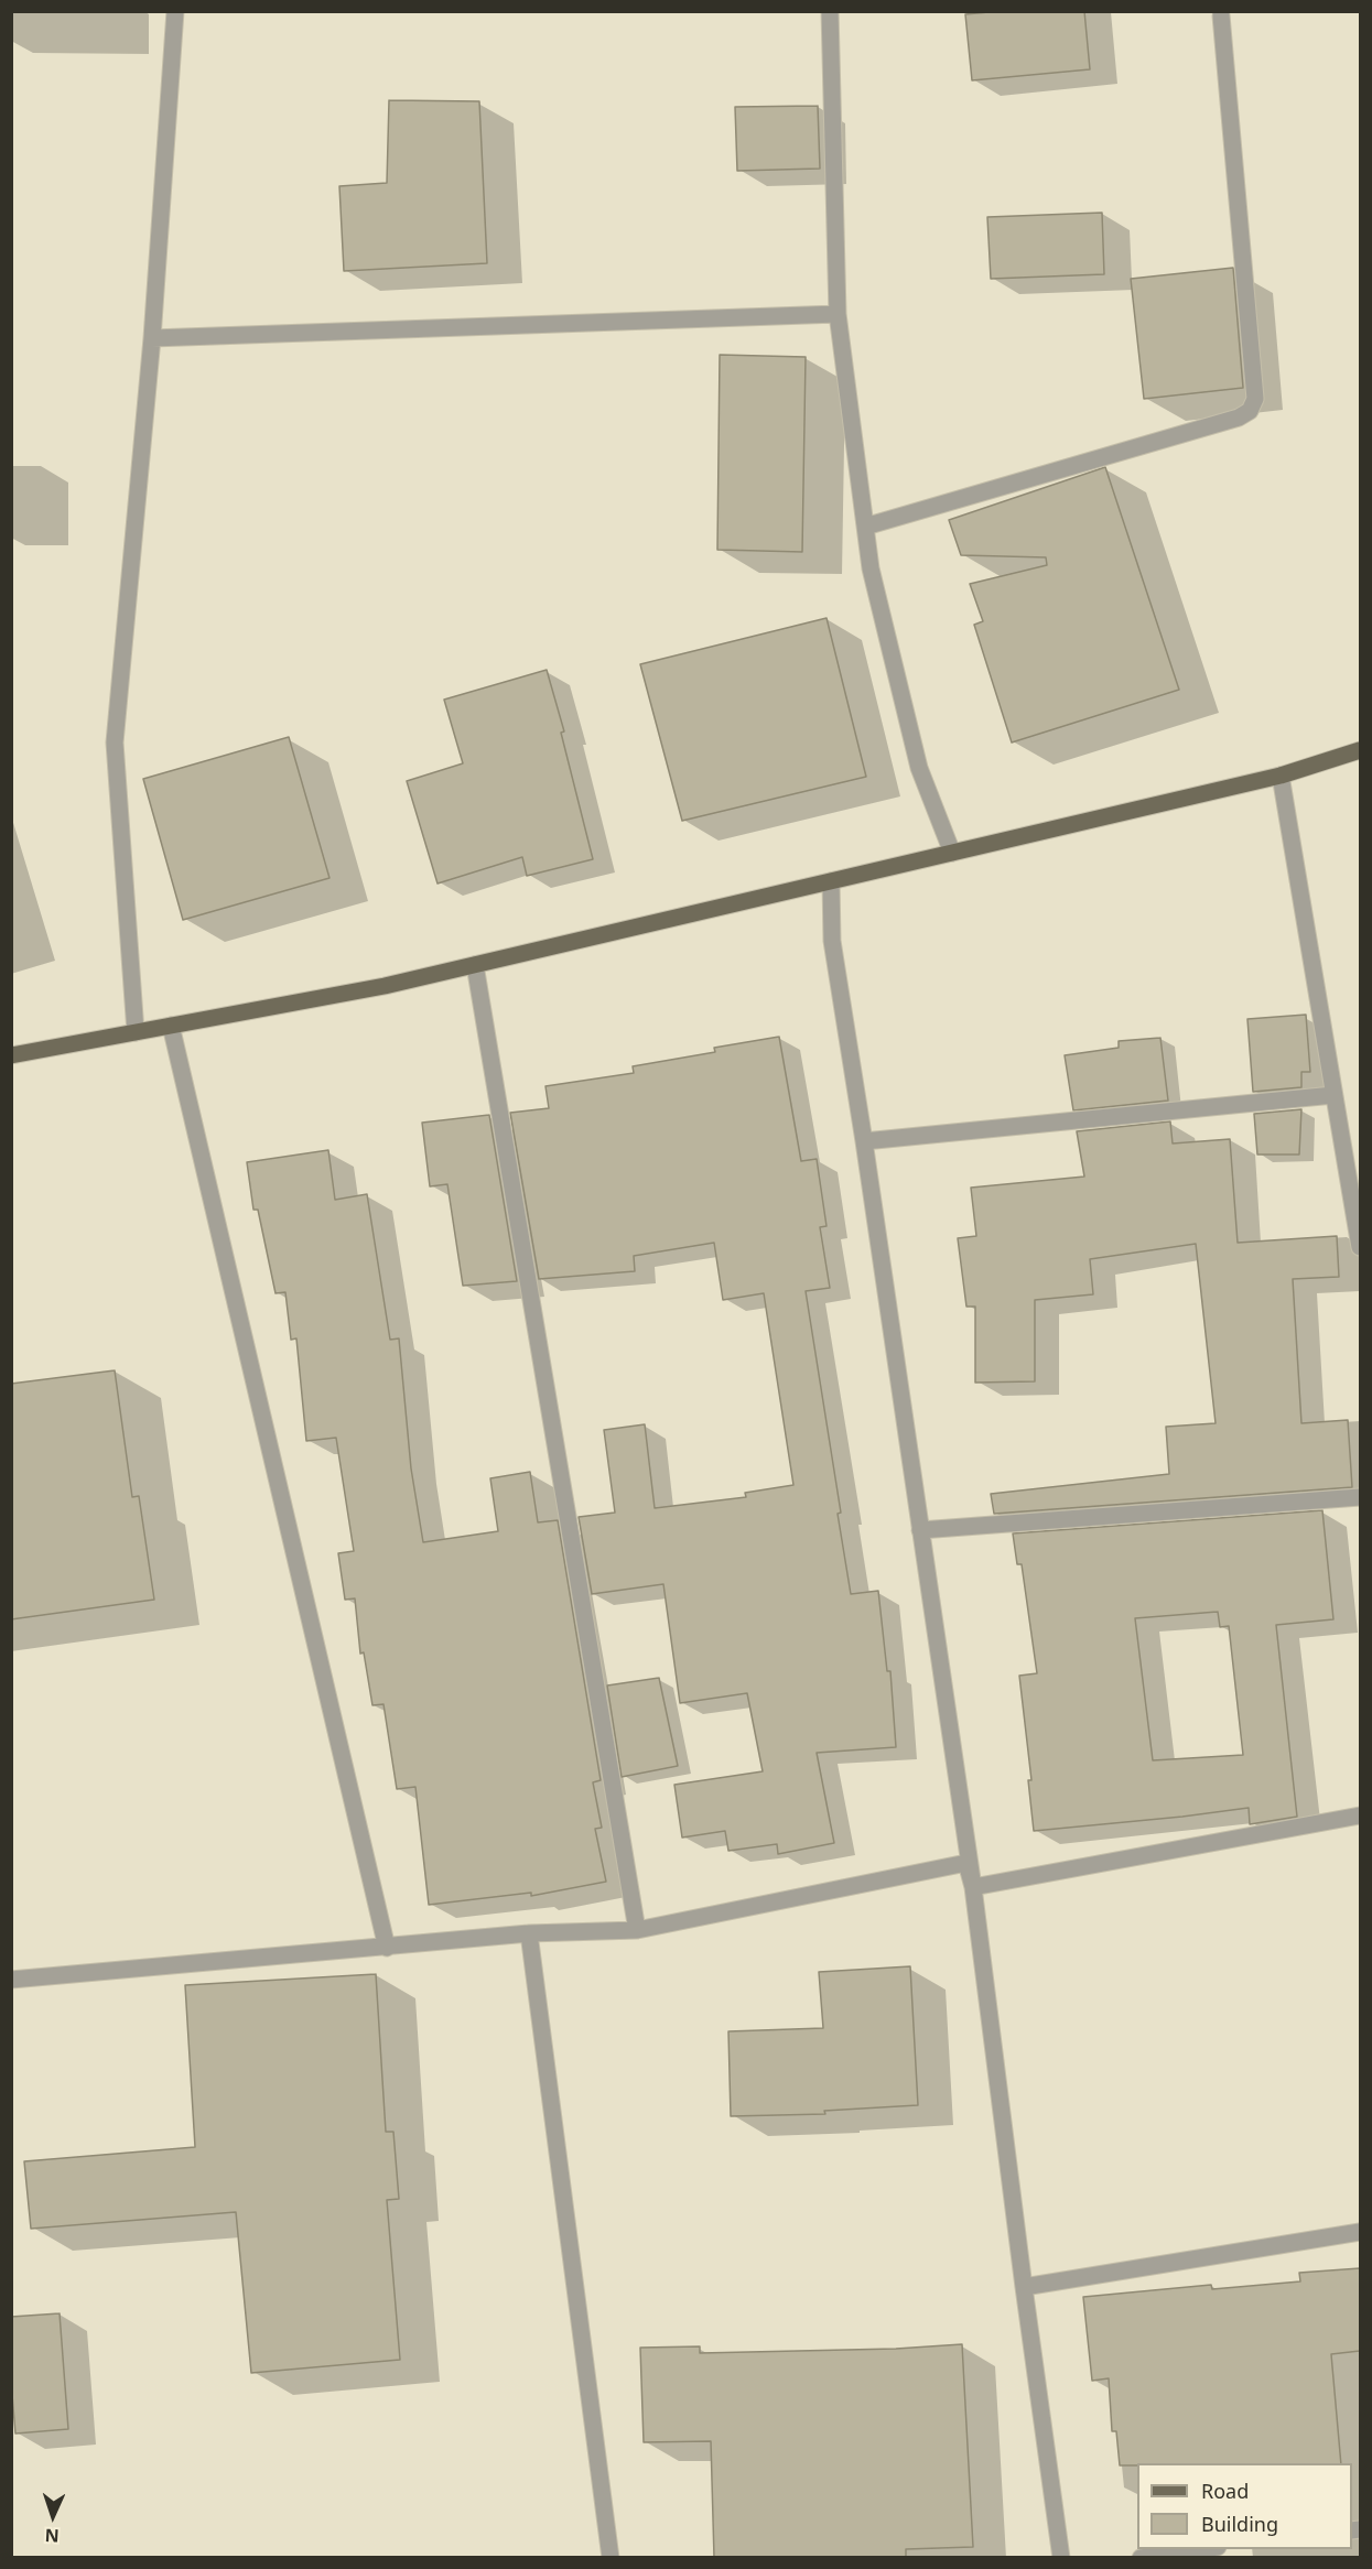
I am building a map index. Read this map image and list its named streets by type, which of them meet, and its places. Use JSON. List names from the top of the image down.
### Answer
{
  "legend": ["Road", "Building"],
  "north": "bottom"
}
